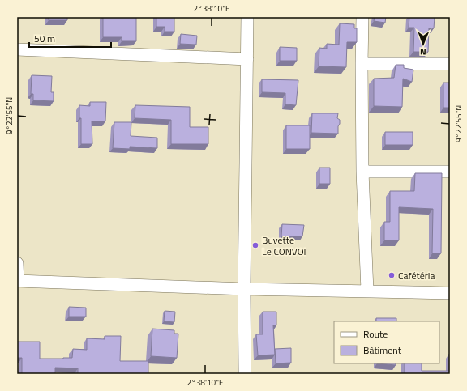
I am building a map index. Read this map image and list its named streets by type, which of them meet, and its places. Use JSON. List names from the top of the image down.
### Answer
{
  "places": ["Buvette Le CONVOI", "Cafétéria"],
  "legend": ["Route", "Bâtiment"],
  "scale_bar": "50 m",
  "north": "bottom",
  "coordinates": ["2°38'10\"E", "9°22'55\"N"]
}
